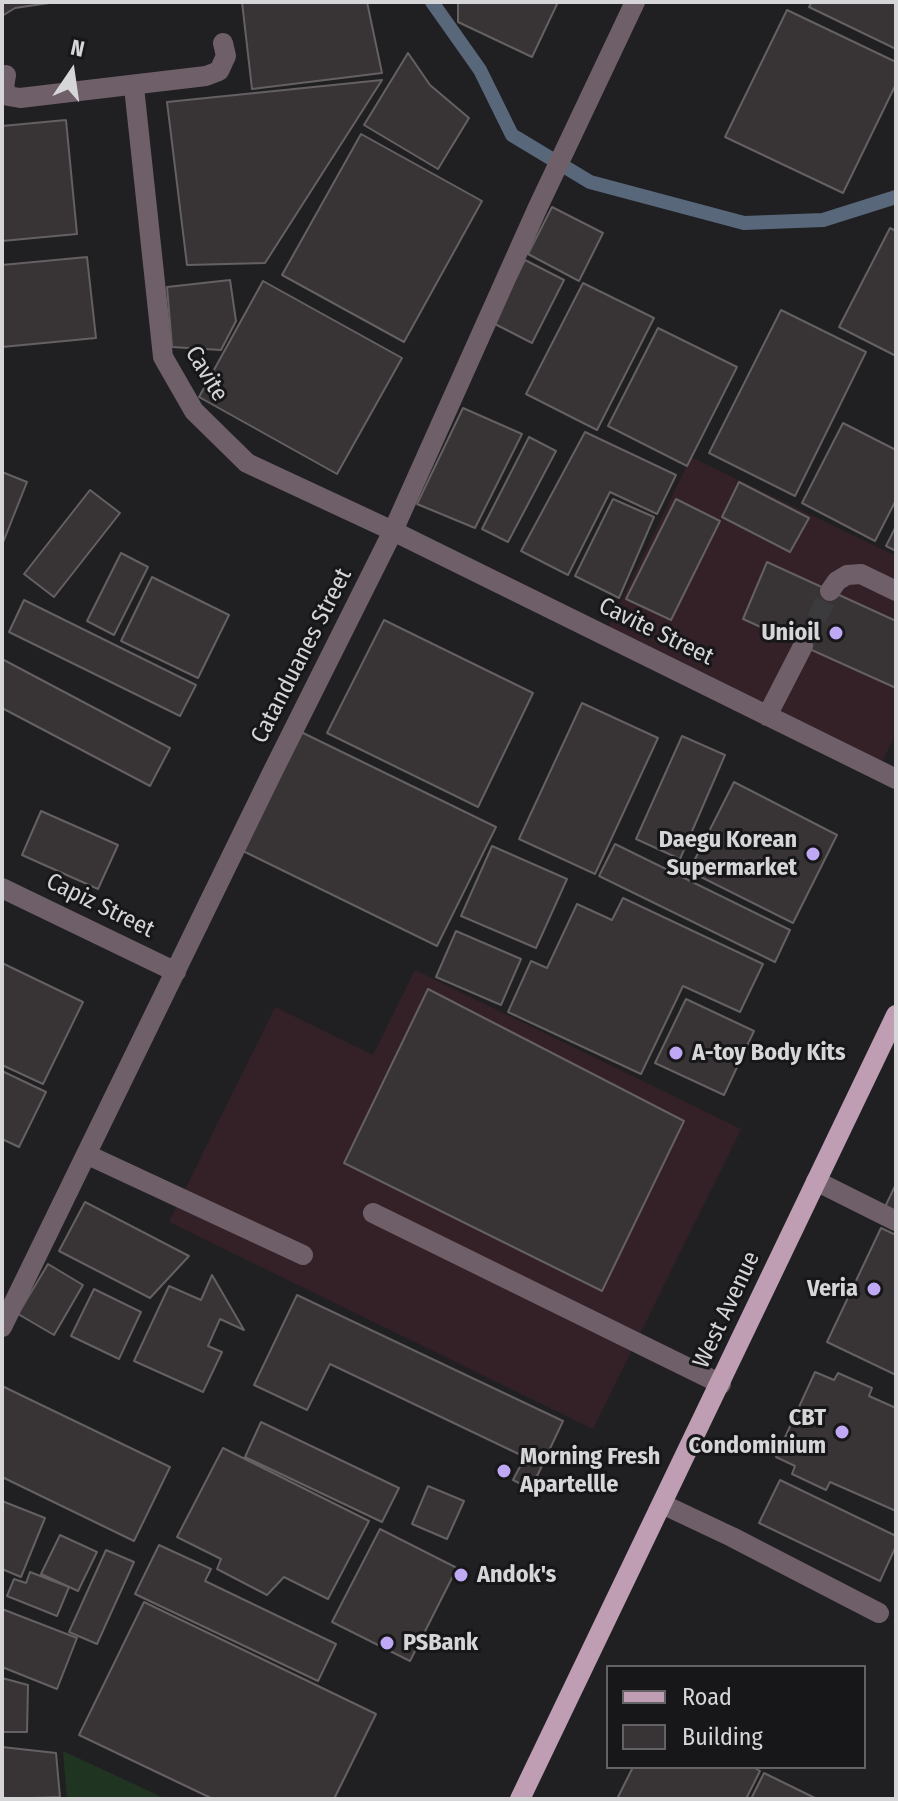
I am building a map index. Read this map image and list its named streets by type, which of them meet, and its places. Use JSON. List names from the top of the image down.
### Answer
{
  "streets": {
    "main road": ["West Avenue"],
    "street": [
      "Cavite",
      "Cavite Street",
      "Catanduanes Street",
      "Capiz Street"
    ]
  },
  "crossings": [
    ["Cavite", "Cavite Street"],
    ["Cavite", "Catanduanes Street"],
    ["Cavite Street", "Catanduanes Street"],
    ["Catanduanes Street", "Capiz Street"]
  ],
  "places": [
    "Unioil",
    "Daegu Korean Supermarket",
    "A-toy Body Kits",
    "Veria",
    "CBT Condominium",
    "Morning Fresh Apartellle",
    "Andok's",
    "PSBank"
  ],
  "legend": ["Road", "Building"],
  "north": "top"
}
